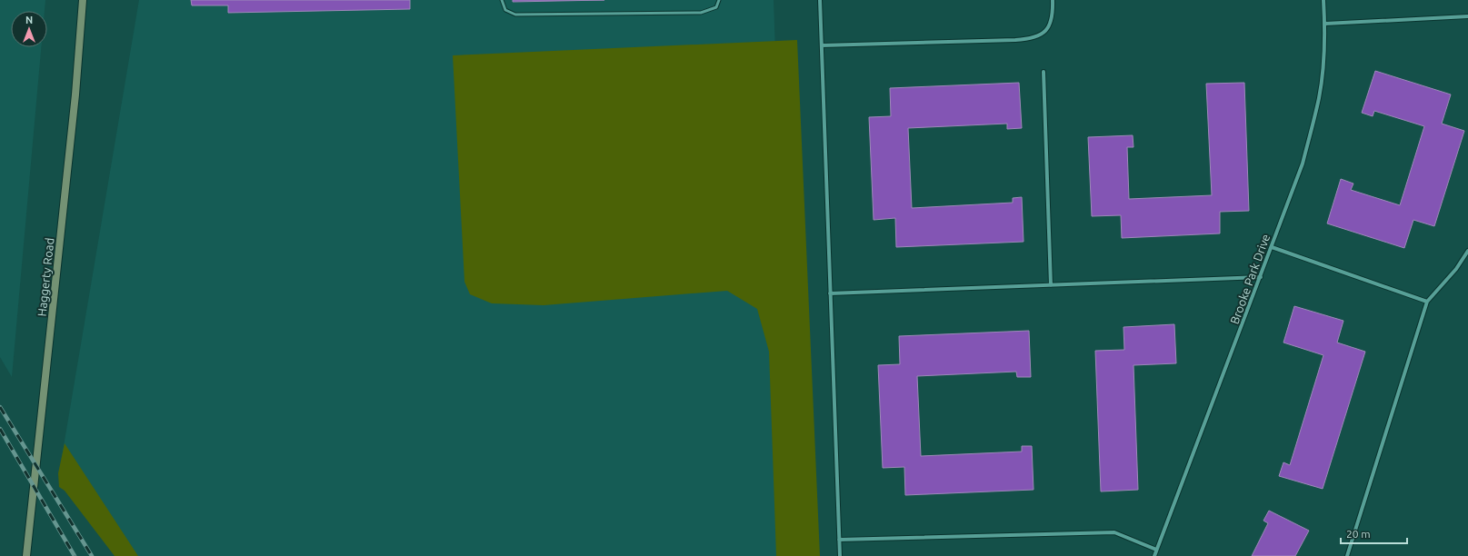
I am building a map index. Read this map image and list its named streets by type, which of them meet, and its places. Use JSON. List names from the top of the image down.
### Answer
{
  "streets": {
    "main road": ["Haggerty Road"],
    "street": ["Brooke Park Drive"]
  },
  "scale_bar": "20 m",
  "north": "top"
}
